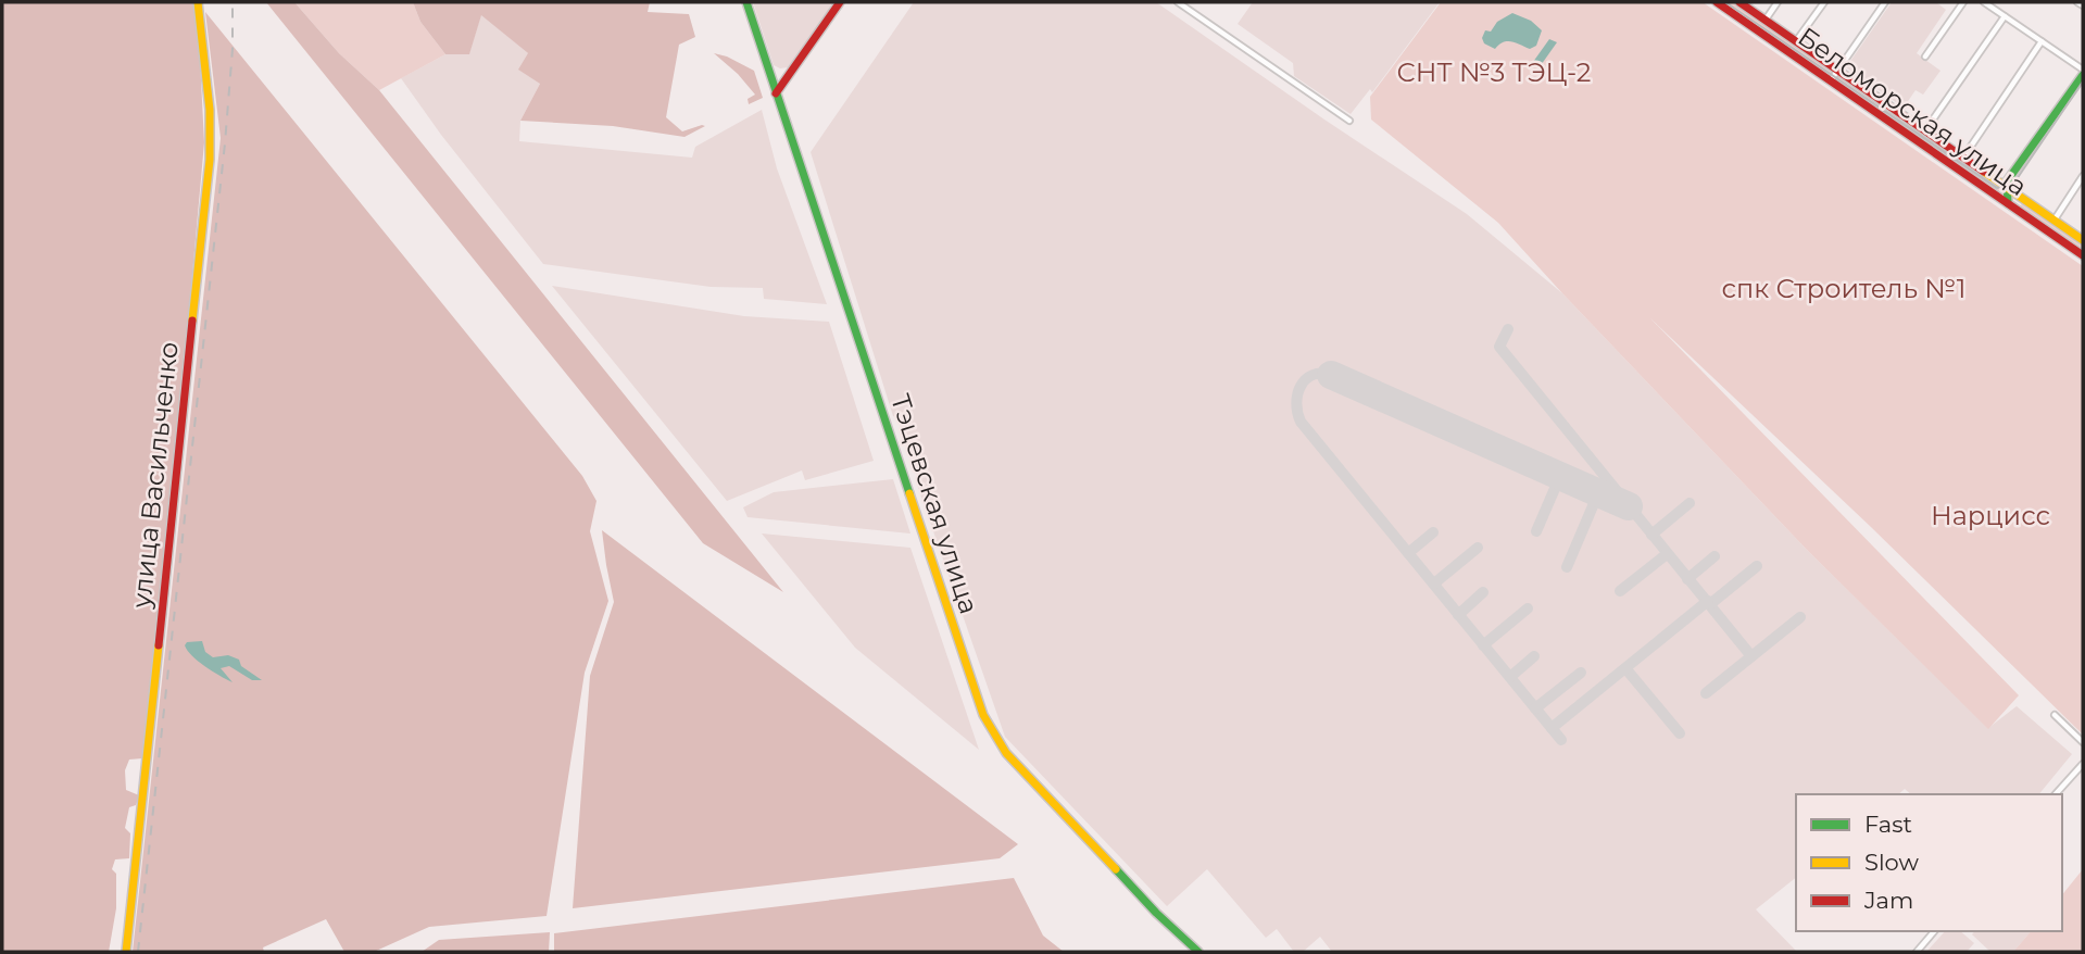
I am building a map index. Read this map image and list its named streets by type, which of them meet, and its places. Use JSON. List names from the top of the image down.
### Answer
{
  "streets": {
    "main road": ["Беломорская улица", "улица Васильченко", "Тэцевская улица"]
  },
  "parks": ["СНТ №3 ТЭЦ-2", "спк Строитель №1", "Нарцисс"],
  "legend": ["Fast", "Slow", "Jam"]
}
